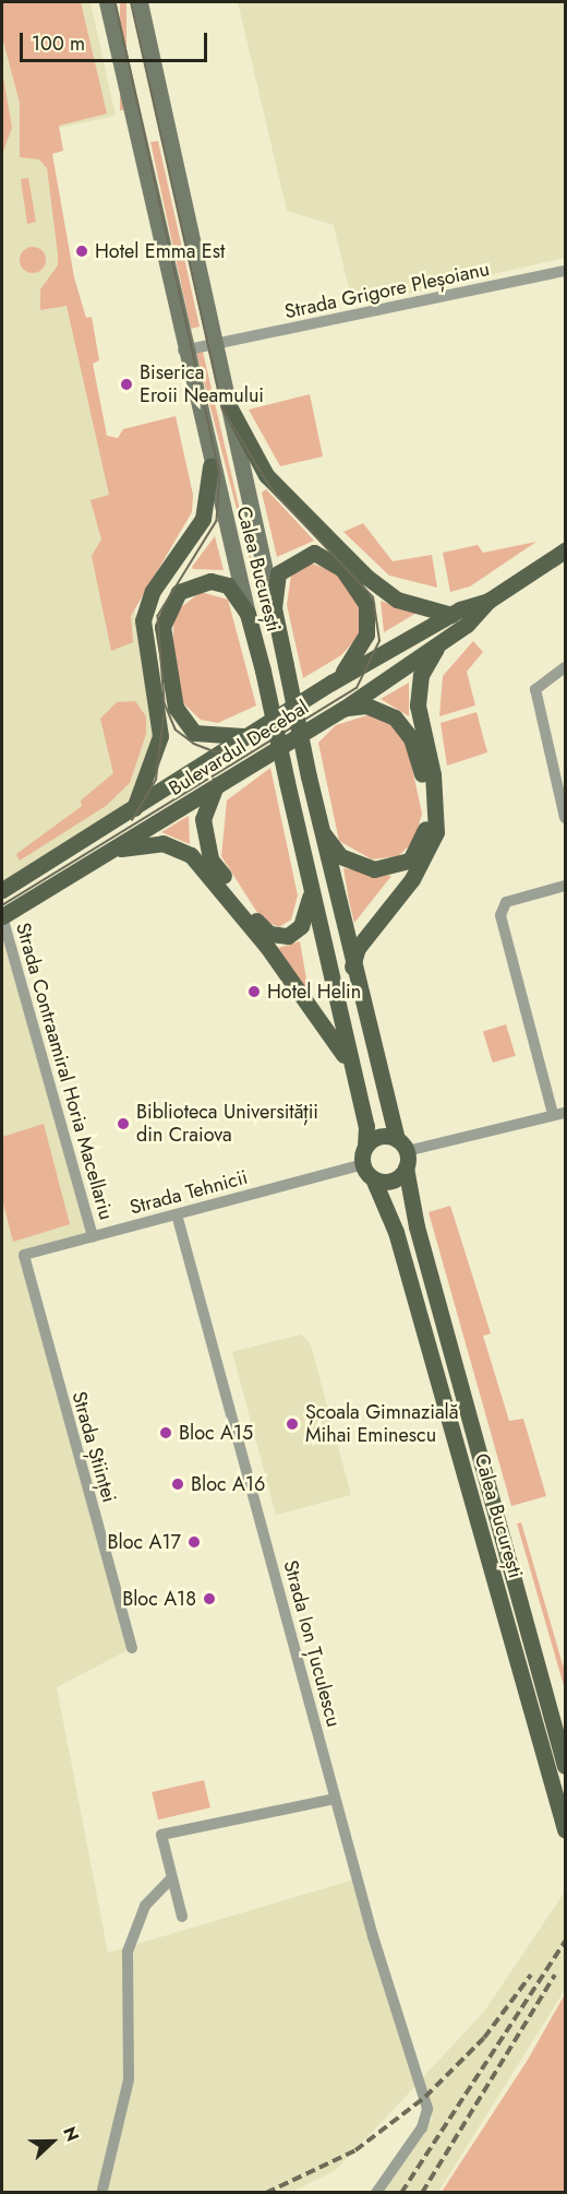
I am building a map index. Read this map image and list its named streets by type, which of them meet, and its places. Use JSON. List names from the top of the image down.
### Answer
{
  "streets": {
    "main road": ["Calea București", "Bulevardul Decebal"],
    "street": [
      "Strada Grigore Pleșoianu",
      "Strada Contraamiral Horia Macellariu",
      "Strada Tehnicii",
      "Strada Științei",
      "Strada Ion Țuculescu"
    ]
  },
  "crossings": [
    ["Strada Grigore Pleșoianu", "Calea București"],
    ["Calea București", "Strada Tehnicii"],
    ["Bulevardul Decebal", "Strada Contraamiral Horia Macellariu"],
    ["Strada Contraamiral Horia Macellariu", "Strada Tehnicii"],
    ["Strada Tehnicii", "Strada Științei"],
    ["Strada Tehnicii", "Strada Ion Țuculescu"]
  ],
  "places": [
    "Hotel Emma Est",
    "Biserica Eroii Neamului",
    "Hotel Helin",
    "Biblioteca Universității din Craiova",
    "Școala Gimnazială Mihai Eminescu",
    "Bloc A15",
    "Bloc A16",
    "Bloc A17",
    "Bloc A18"
  ],
  "scale_bar": "100 m",
  "north": "right"
}
